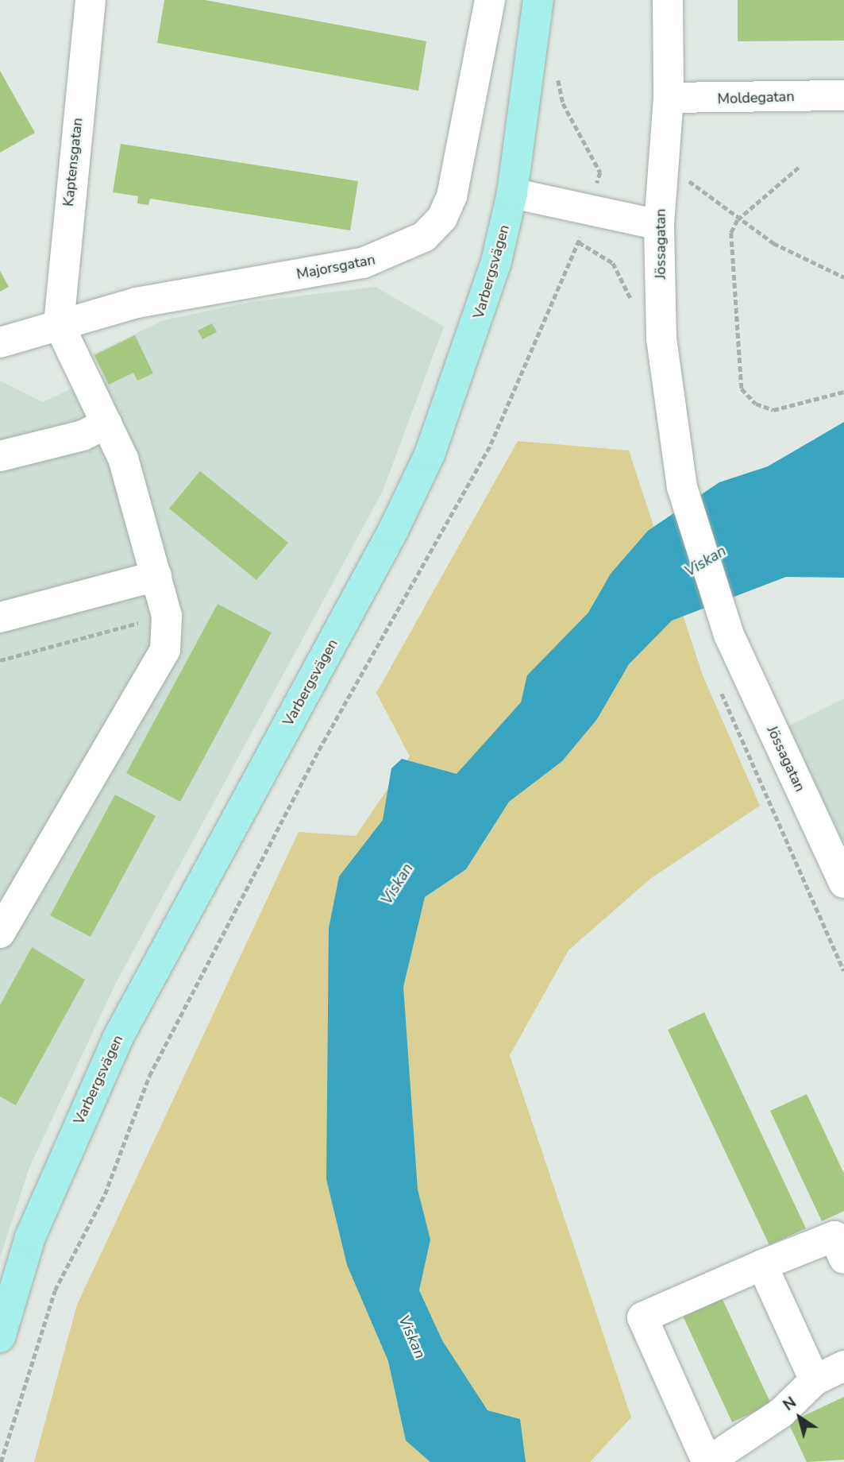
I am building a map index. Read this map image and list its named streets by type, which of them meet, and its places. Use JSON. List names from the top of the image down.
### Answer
{
  "streets": {
    "main road": ["Varbergsvägen"],
    "street": [
      "Moldegatan",
      "Kaptensgatan",
      "Jössagatan",
      "Majorsgatan"
    ]
  },
  "crossings": [
    ["Moldegatan", "Jössagatan"],
    ["Kaptensgatan", "Majorsgatan"]
  ],
  "water": ["Viskan"],
  "north": "top left"
}
